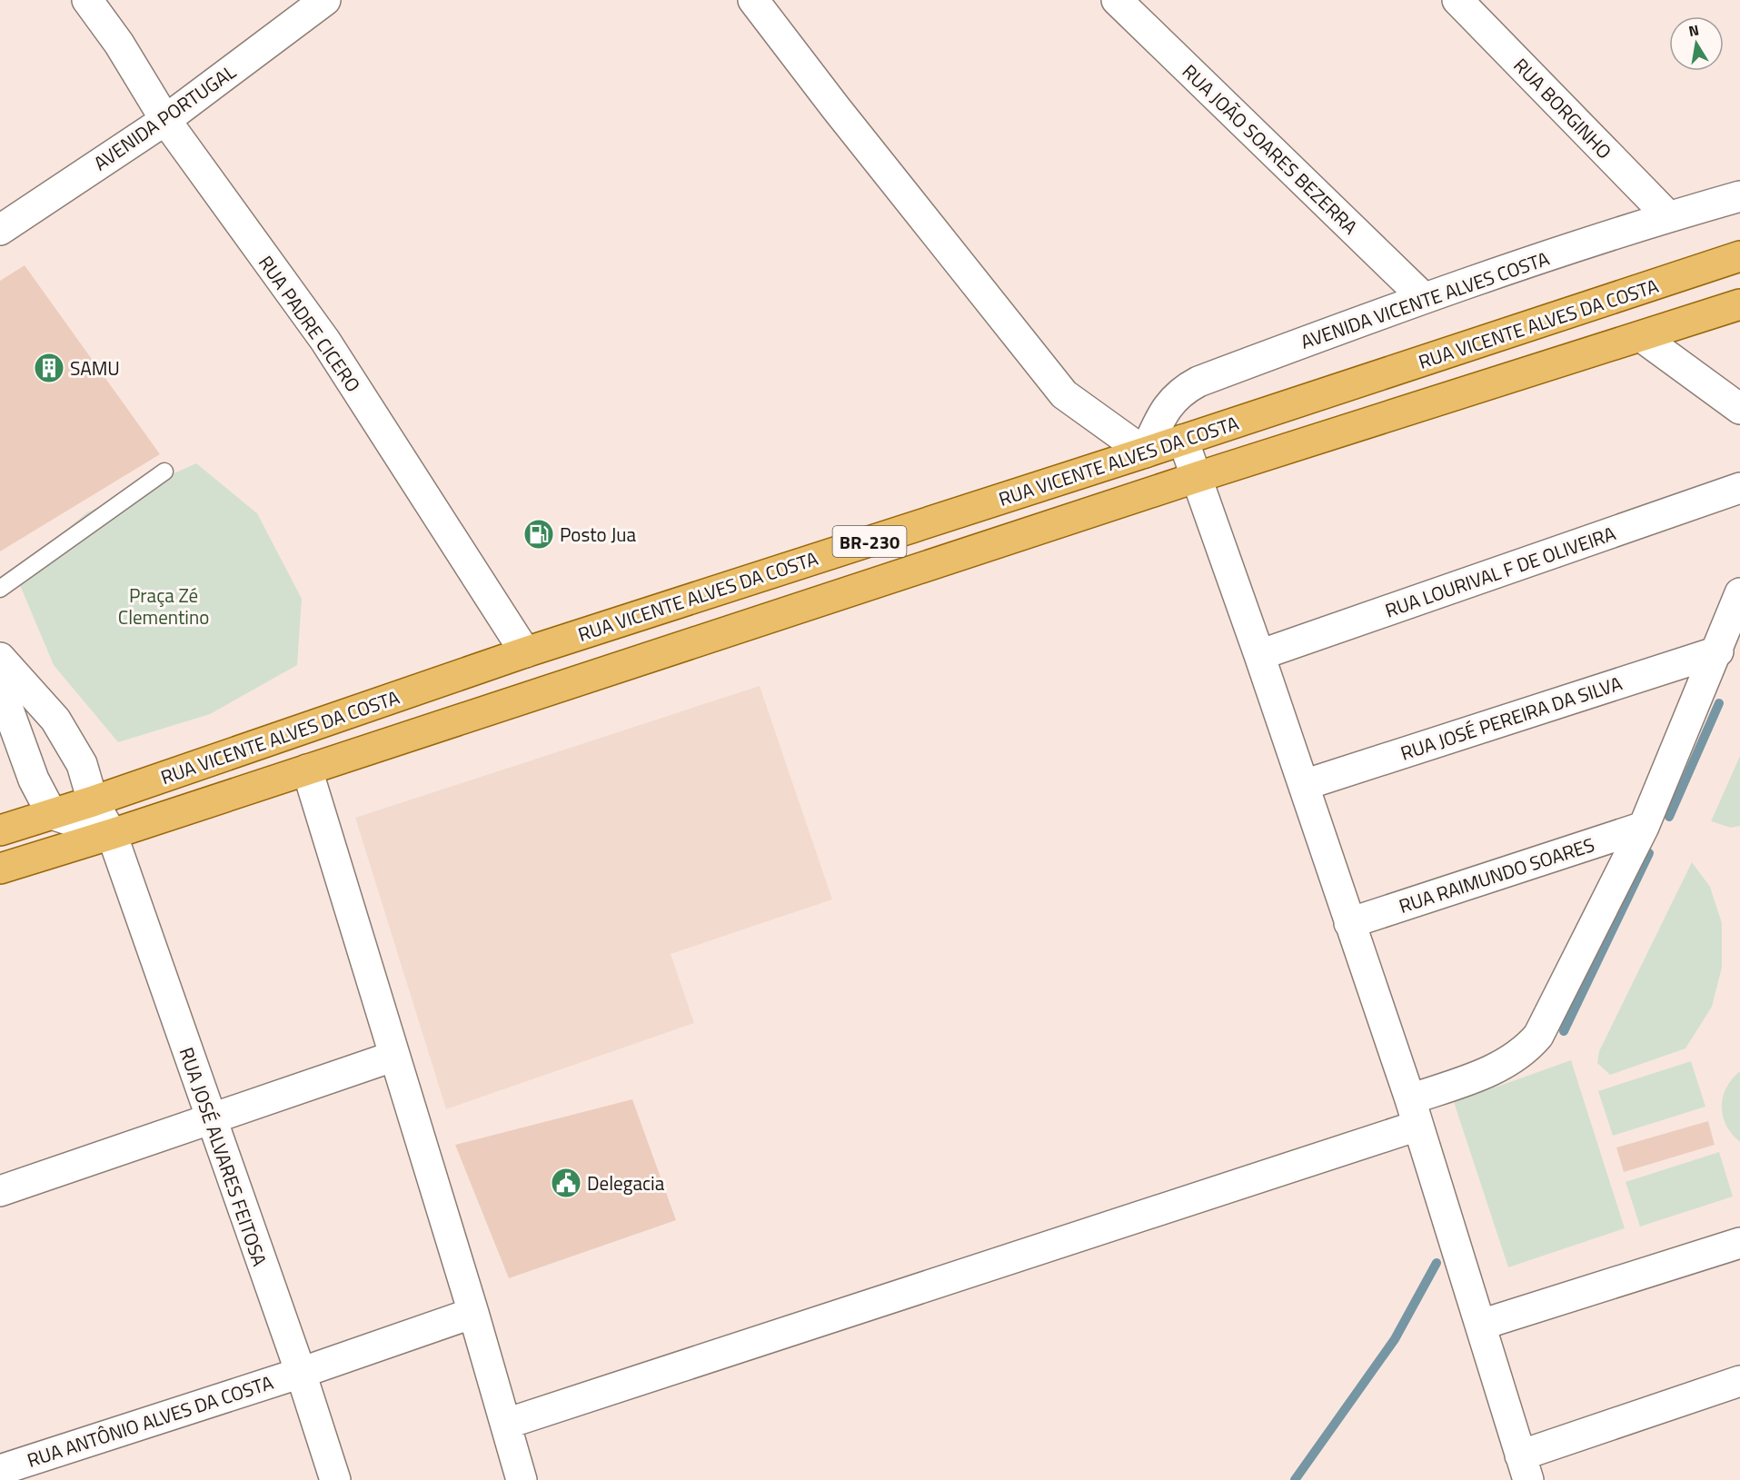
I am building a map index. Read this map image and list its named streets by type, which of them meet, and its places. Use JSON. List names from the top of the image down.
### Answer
{
  "streets": {
    "main road": ["RUA VICENTE ALVES DA COSTA", "BR-230"],
    "street": [
      "RUA BORGINHO",
      "AVENIDA PORTUGAL",
      "RUA JOÃO SOARES BEZERRA",
      "AVENIDA VICENTE ALVES COSTA",
      "RUA PADRE CICERO",
      "RUA LOURIVAL F DE OLIVEIRA",
      "RUA JOSÉ PEREIRA DA SILVA",
      "RUA RAIMUNDO SOARES",
      "RUA JOSÉ ALVARES FEITOSA",
      "RUA ANTÔNIO ALVES DA COSTA"
    ]
  },
  "crossings": [
    ["RUA BORGINHO", "AVENIDA VICENTE ALVES COSTA"],
    ["AVENIDA PORTUGAL", "RUA PADRE CICERO"],
    ["RUA JOÃO SOARES BEZERRA", "AVENIDA VICENTE ALVES COSTA"],
    ["AVENIDA VICENTE ALVES COSTA", "RUA VICENTE ALVES DA COSTA"],
    ["RUA PADRE CICERO", "RUA VICENTE ALVES DA COSTA"],
    ["RUA VICENTE ALVES DA COSTA", "RUA JOSÉ ALVARES FEITOSA"],
    ["RUA JOSÉ ALVARES FEITOSA", "RUA ANTÔNIO ALVES DA COSTA"]
  ],
  "parks": ["Praça Zé Clementino"],
  "places": {
    "building": ["SAMU"],
    "fuel station": ["Posto Jua"],
    "public building": ["Delegacia"]
  },
  "north": "top"
}
